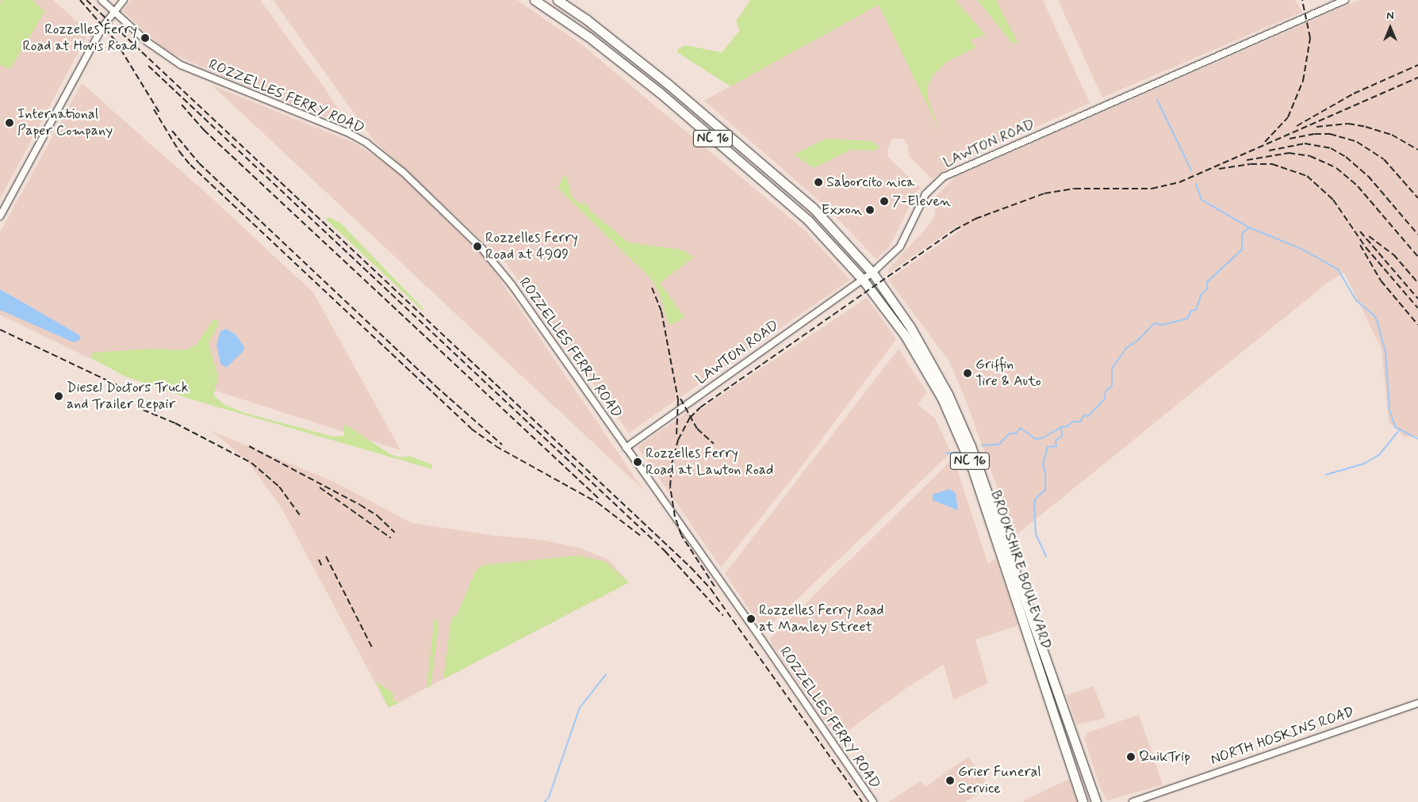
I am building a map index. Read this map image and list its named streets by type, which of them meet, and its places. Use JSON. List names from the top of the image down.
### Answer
{
  "streets": {
    "highway": ["NC 16", "BROOKSHIRE BOULEVARD"],
    "street": ["ROZZELLES FERRY ROAD", "LAWTON ROAD", "NORTH HOSKINS ROAD"]
  },
  "crossings": [
    ["ROZZELLES FERRY ROAD", "LAWTON ROAD"],
    ["LAWTON ROAD", "BROOKSHIRE BOULEVARD"]
  ],
  "places": [
    "Rozzelles Ferry Road at Hovis Road",
    "International Paper Company",
    "Saborcito nica",
    "7-Eleven",
    "Exxon",
    "Rozzelles Ferry Road at 4909",
    "Griffin Tire & Auto",
    "Diesel Doctors Truck and Trailer Repair",
    "Rozzelles Ferry Road at Lawton Road",
    "Rozzelles Ferry Road at Manley Street",
    "QuikTrip",
    "Grier Funeral Service"
  ],
  "north": "top"
}
